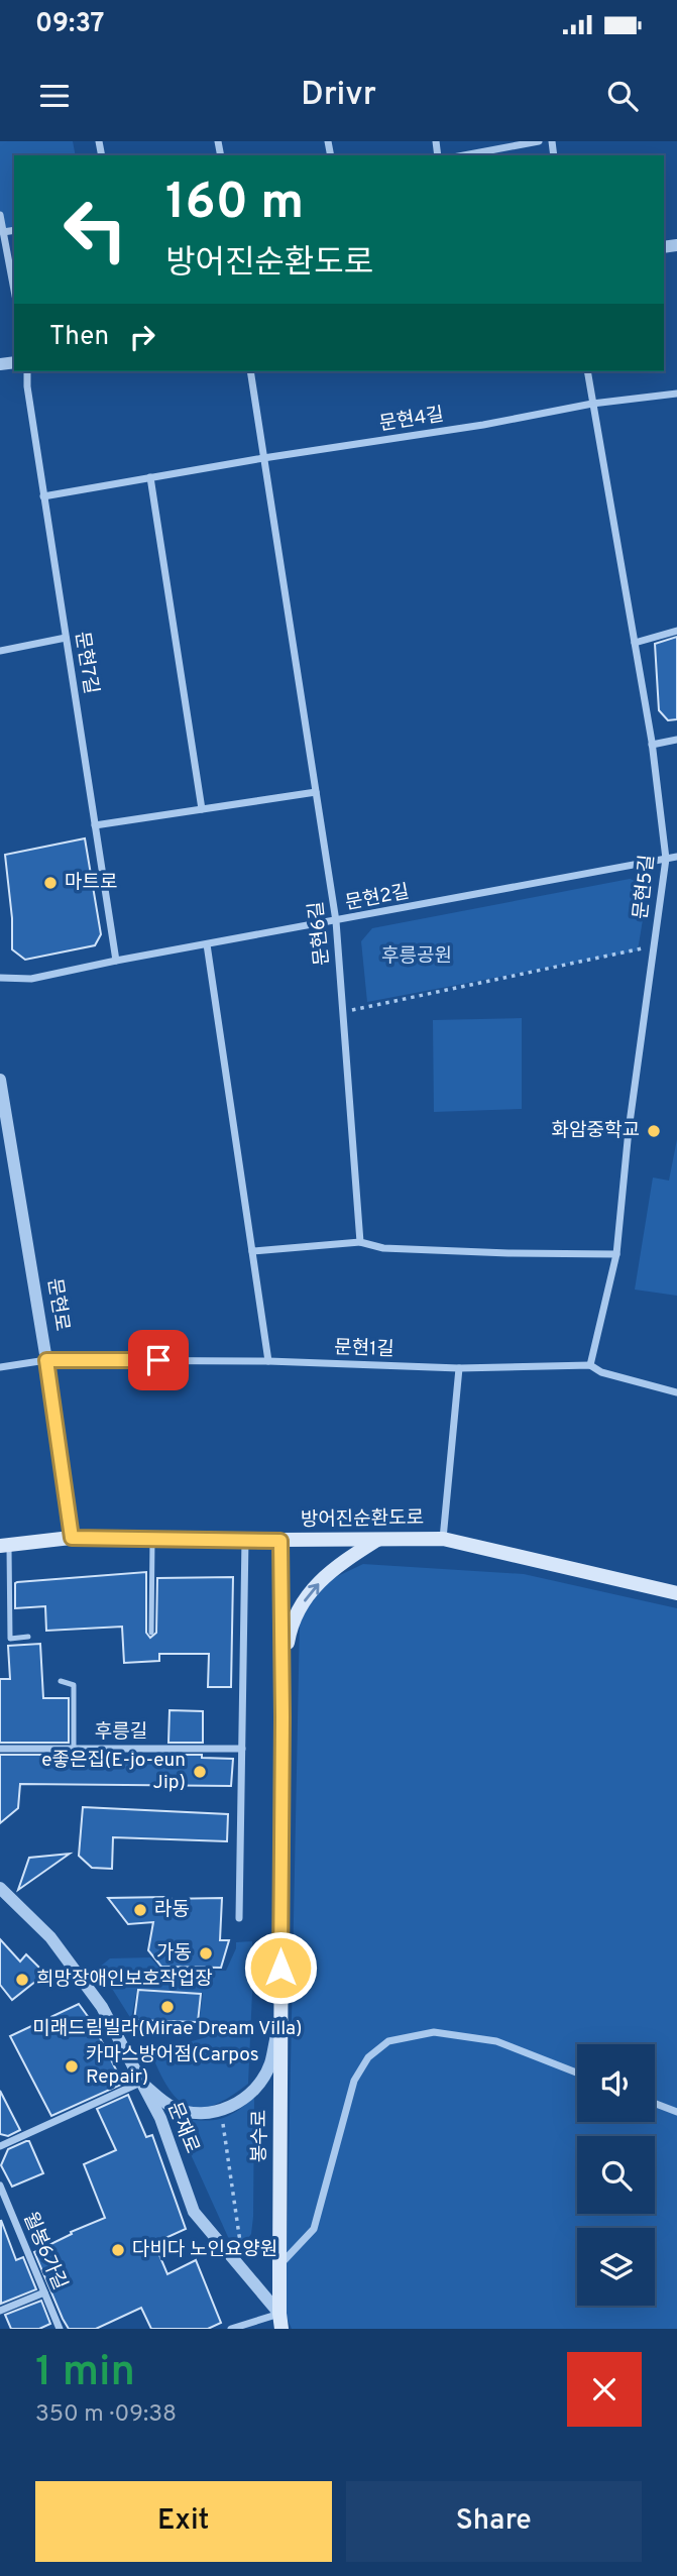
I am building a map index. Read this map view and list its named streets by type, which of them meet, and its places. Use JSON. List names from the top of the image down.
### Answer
{
  "streets": {
    "main road": ["방어진순환도로", "봉수로"],
    "street": [
      "문현4길",
      "문현7길",
      "문현5길",
      "문현2길",
      "문현6길",
      "문현로",
      "문현1길",
      "후릉길",
      "문재로",
      "월봉6가길"
    ]
  },
  "crossings": [
    ["문현4길", "문현7길"],
    ["문현4길", "문현5길"],
    ["문현4길", "문현6길"],
    ["문현7길", "문현2길"],
    ["문현5길", "문현2길"],
    ["문현5길", "문현1길"],
    ["문현2길", "문현6길"],
    ["문현로", "문현1길"],
    ["문현로", "방어진순환도로"],
    ["방어진순환도로", "봉수로"],
    ["문재로", "봉수로"]
  ],
  "parks": ["후릉공원"],
  "places": [
    "마트로",
    "화암중학교",
    "e좋은집(E-jo-eun Jip)",
    "라동",
    "가동",
    "희망장애인보호작업장",
    "미래드림빌라(Mirae Dream Villa)",
    "카마스방어점(Carpos Repair)",
    "다비다 노인요양원"
  ],
  "page": {
    "status": "09:37",
    "header": "Drivr",
    "turn": ["160 m", "방어진순환도로"],
    "then": "Then",
    "heading": ["1 min", "350 m · 09:38"],
    "buttons": ["Exit", "Share"]
  }
}
